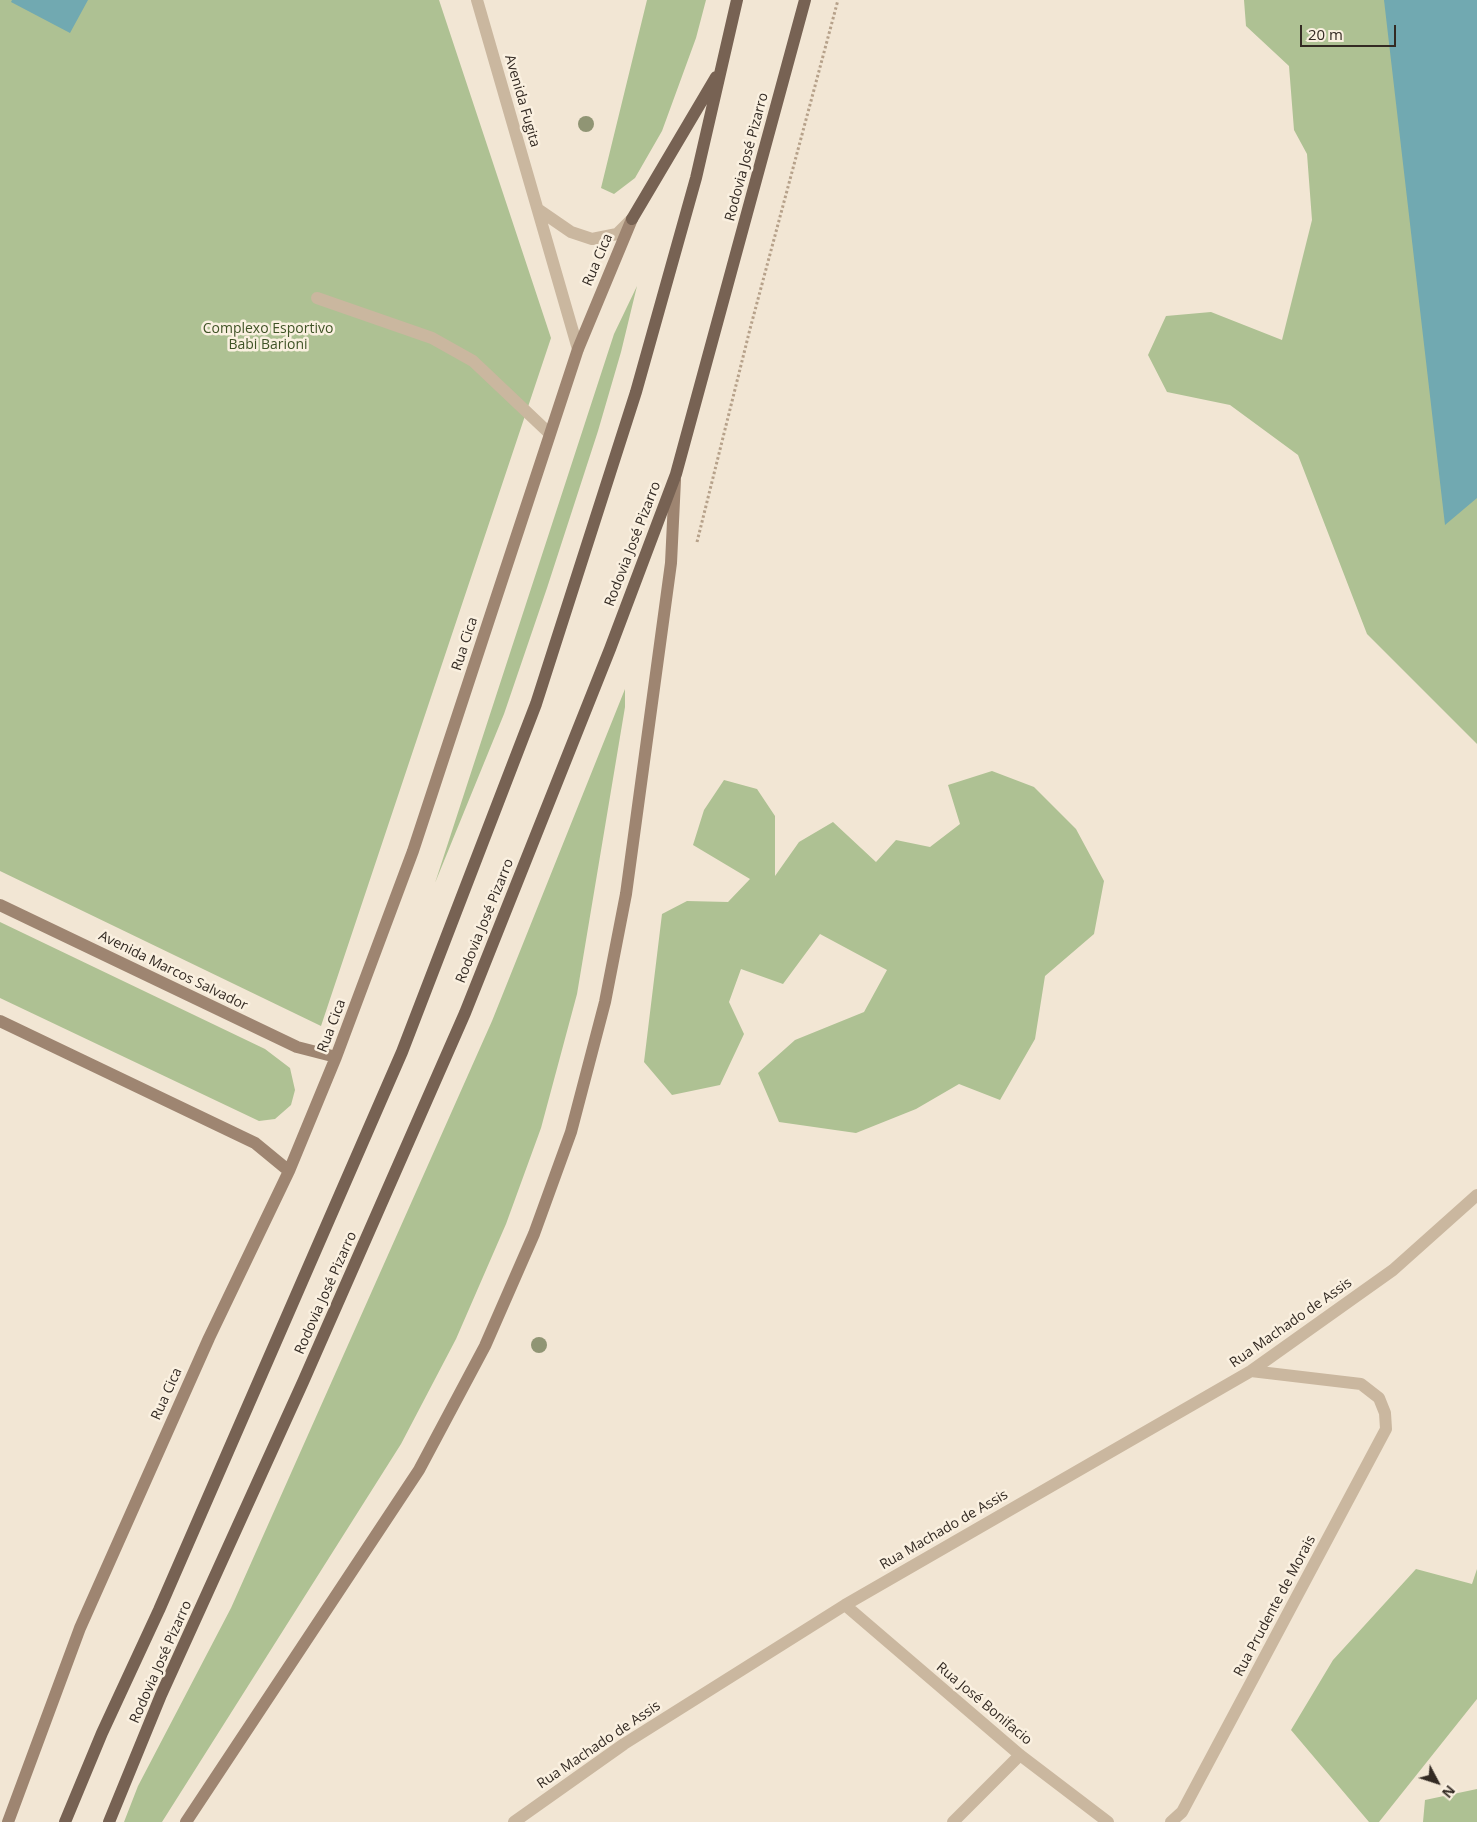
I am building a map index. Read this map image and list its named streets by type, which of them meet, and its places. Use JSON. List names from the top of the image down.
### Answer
{
  "streets": {
    "main road": ["Rodovia José Pizarro"],
    "street": [
      "Avenida Fugita",
      "Rua Cica",
      "Avenida Marcos Salvador",
      "Rua Machado de Assis",
      "Rua Prudente de Morais",
      "Rua José Bonifacio"
    ]
  },
  "crossings": [
    ["Avenida Fugita", "Rua Cica"],
    ["Rua Cica", "Avenida Marcos Salvador"],
    ["Rua Machado de Assis", "Rua Prudente de Morais"],
    ["Rua Machado de Assis", "Rua José Bonifacio"]
  ],
  "parks": ["Complexo Esportivo Babi Barioni"],
  "scale_bar": "20 m",
  "north": "bottom right"
}
